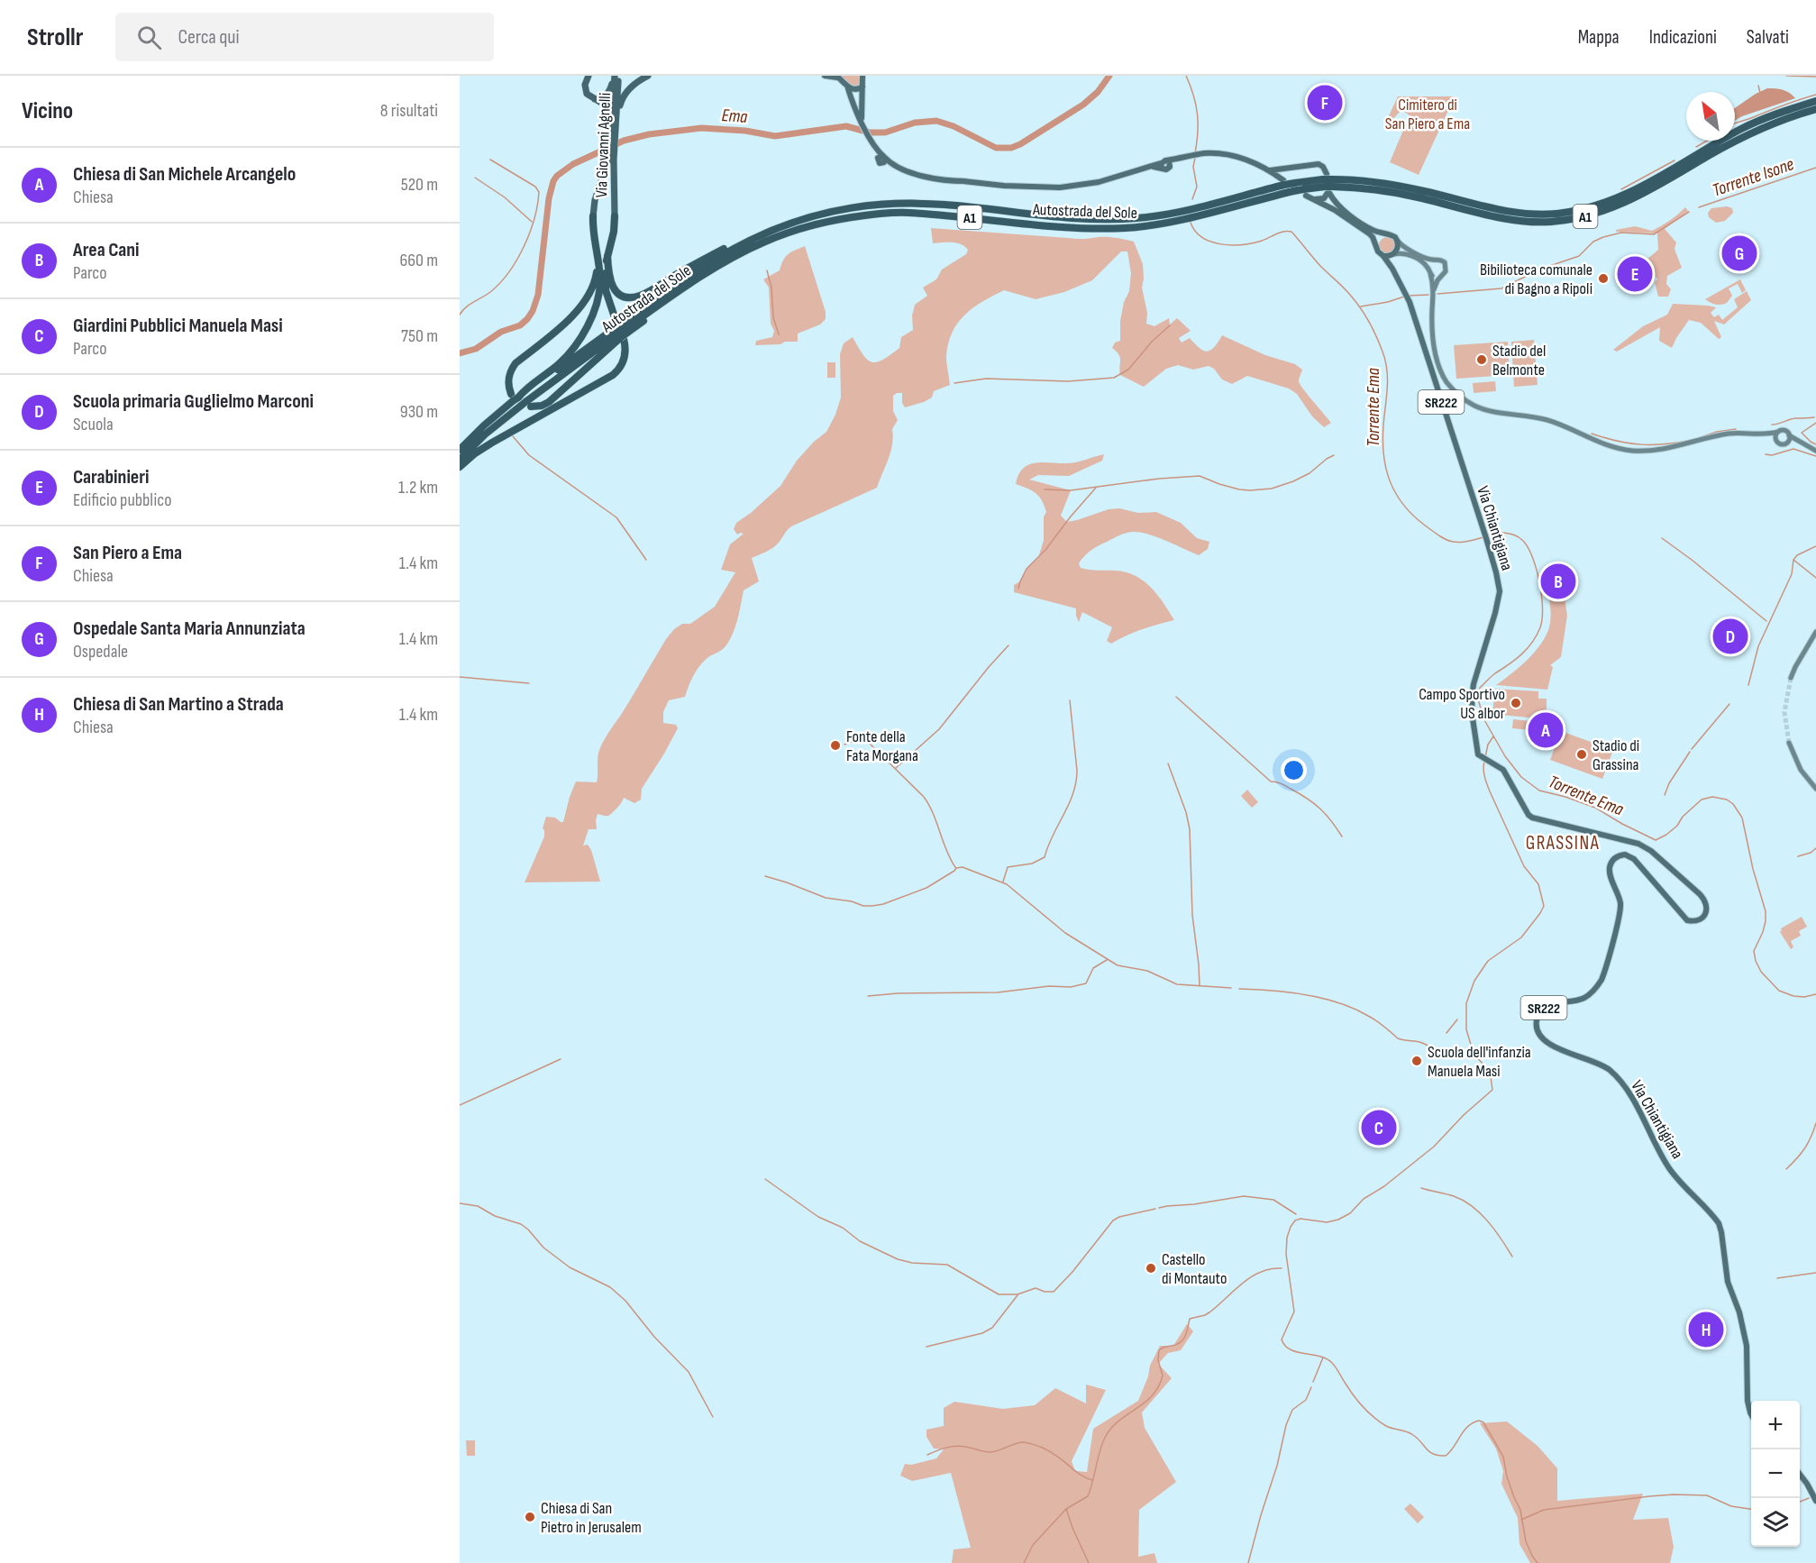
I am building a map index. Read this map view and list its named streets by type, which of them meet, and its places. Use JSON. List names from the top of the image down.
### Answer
{
  "streets": {
    "highway": ["Via Giovanni Agnelli", "Autostrada del Sole", "A1"],
    "main road": ["SR222", "Via Chiantigiana"]
  },
  "crossings": [
    ["Autostrada del Sole", "Via Chiantigiana"]
  ],
  "districts": ["GRASSINA"],
  "water": ["Ema", "Torrente Isone", "Torrente Ema"],
  "parks": ["Cimitero di San Piero a Ema"],
  "places": [
    "Bibilioteca comunale di Bagno a Ripoli",
    "Stadio del Belmonte",
    "Campo Sportivo US albor",
    "Fonte della Fata Morgana",
    "Stadio di Grassina",
    "Scuola dell'infanzia Manuela Masi",
    "Castello di Montauto",
    "Chiesa di San Pietro in Jerusalem"
  ],
  "north": "top left",
  "page": {
    "header": "Strollr",
    "search": "Cerca qui",
    "nav": ["Mappa", "Indicazioni", "Salvati"],
    "heading": ["Vicino", "8 risultati"],
    "pins": [
      "F",
      "G",
      "E",
      "B",
      "D",
      "A",
      "C",
      "H"
    ],
    "list": [
      {
        "mark": "A",
        "name": "Chiesa di San Michele Arcangelo",
        "note": "Chiesa",
        "value": "520 m"
      },
      {
        "mark": "B",
        "name": "Area Cani",
        "note": "Parco",
        "value": "660 m"
      },
      {
        "mark": "C",
        "name": "Giardini Pubblici Manuela Masi",
        "note": "Parco",
        "value": "750 m"
      },
      {
        "mark": "D",
        "name": "Scuola primaria Guglielmo Marconi",
        "note": "Scuola",
        "value": "930 m"
      },
      {
        "mark": "E",
        "name": "Carabinieri",
        "note": "Edificio pubblico",
        "value": "1.2 km"
      },
      {
        "mark": "F",
        "name": "San Piero a Ema",
        "note": "Chiesa",
        "value": "1.4 km"
      },
      {
        "mark": "G",
        "name": "Ospedale Santa Maria Annunziata",
        "note": "Ospedale",
        "value": "1.4 km"
      },
      {
        "mark": "H",
        "name": "Chiesa di San Martino a Strada",
        "note": "Chiesa",
        "value": "1.4 km"
      }
    ],
    "map_buttons": ["+", "−"]
  }
}
